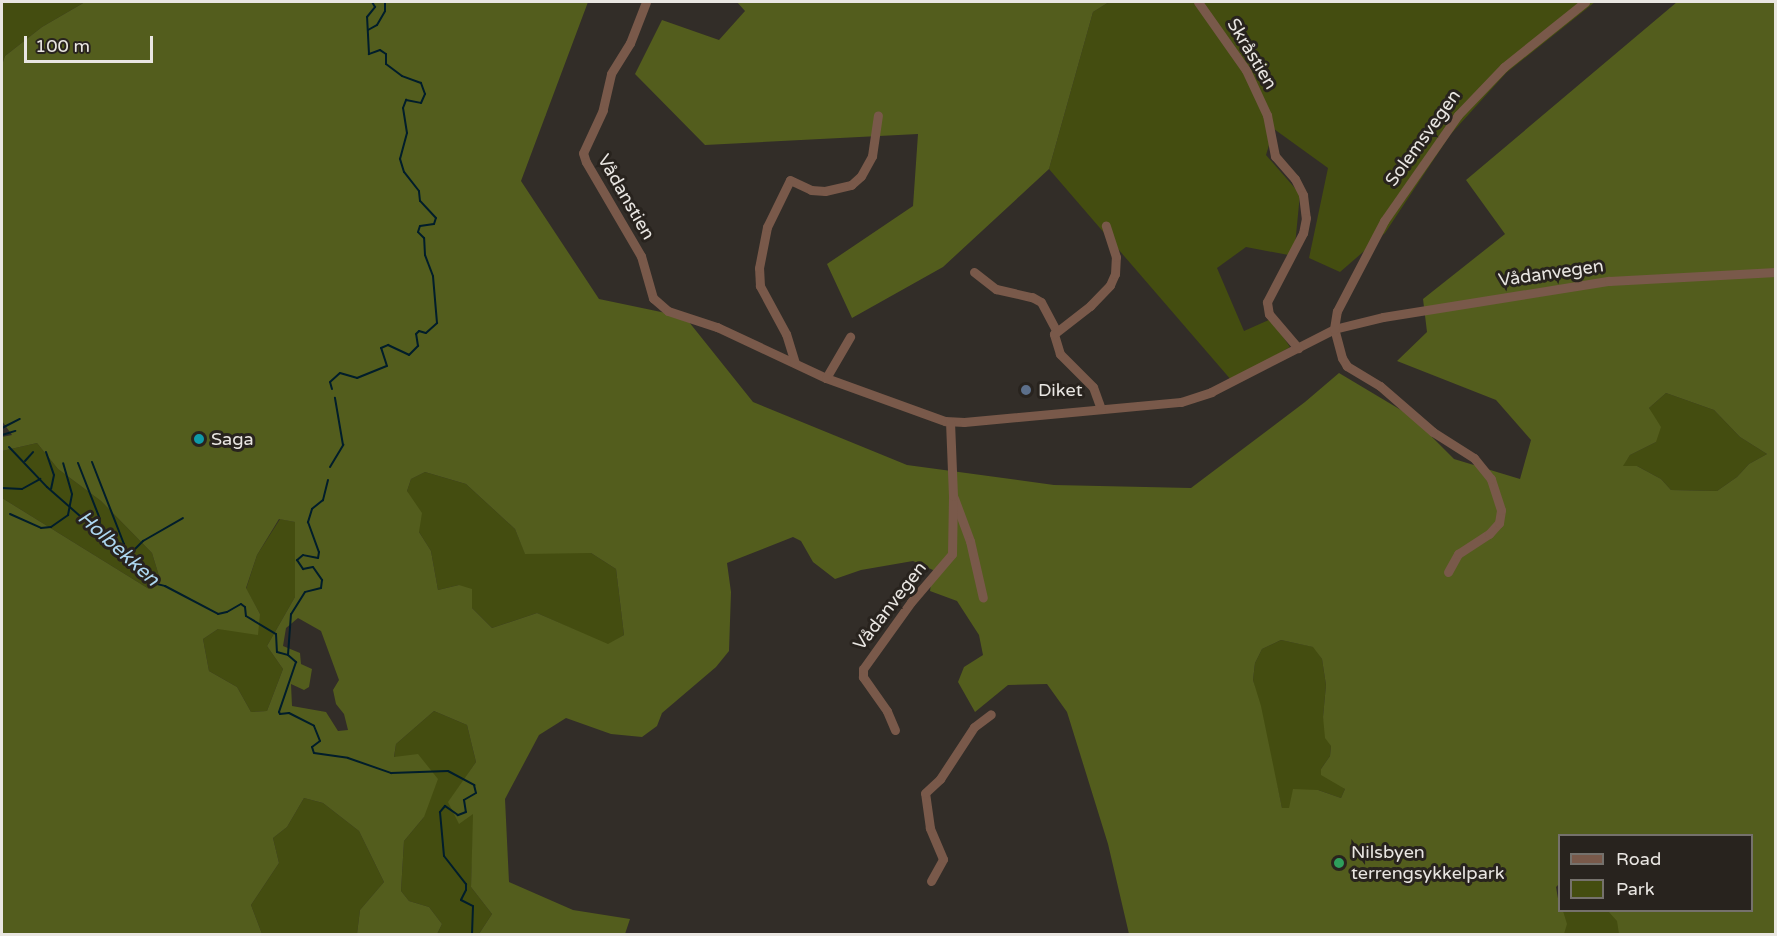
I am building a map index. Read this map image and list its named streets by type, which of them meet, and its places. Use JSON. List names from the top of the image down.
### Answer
{
  "streets": {
    "street": [
      "Skråstien",
      "Solemsvegen",
      "Vådanstien",
      "Vådanvegen"
    ]
  },
  "crossings": [
    ["Skråstien", "Vådanvegen"],
    ["Solemsvegen", "Vådanvegen"],
    ["Vådanstien", "Vådanvegen"]
  ],
  "water": ["Holbekken"],
  "places": ["Diket", "Saga", "Nilsbyen terrengsykkelpark"],
  "legend": ["Road", "Park"],
  "scale_bar": "100 m"
}
